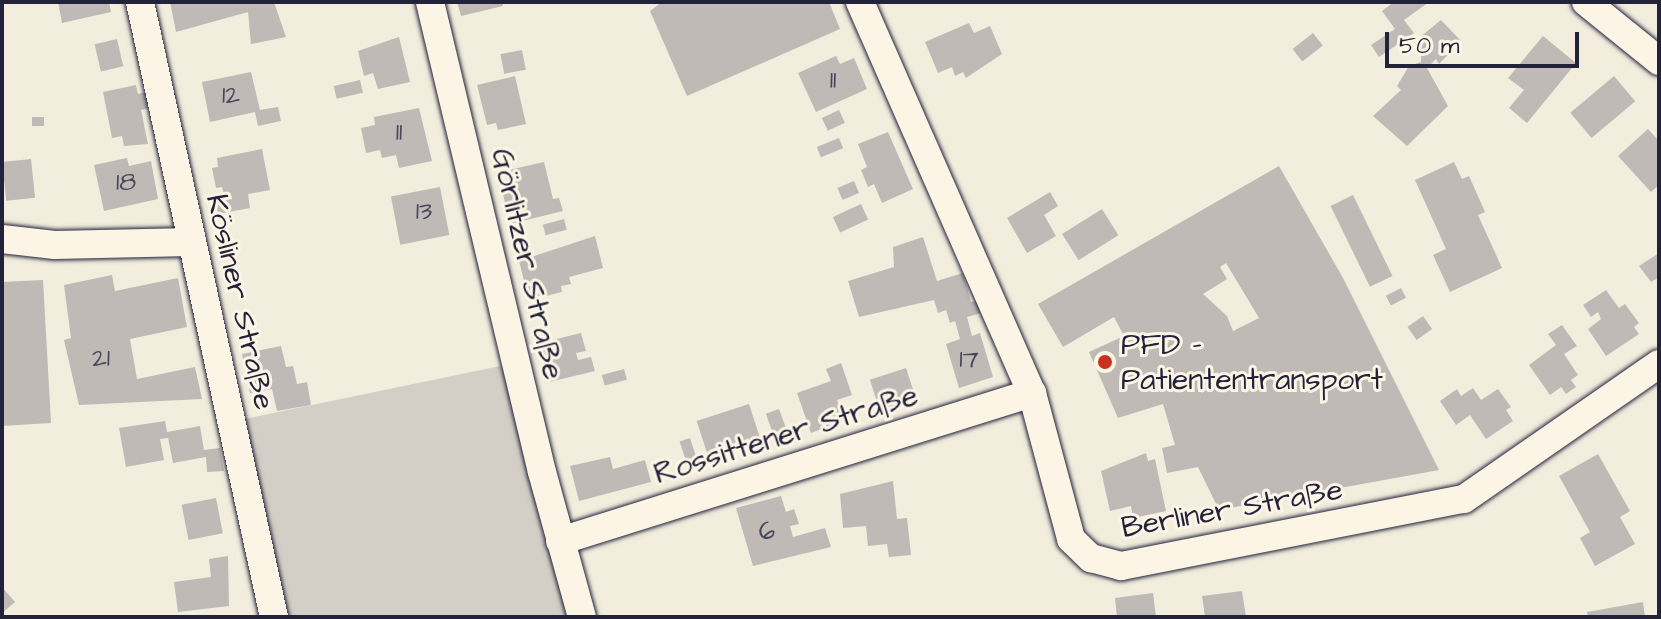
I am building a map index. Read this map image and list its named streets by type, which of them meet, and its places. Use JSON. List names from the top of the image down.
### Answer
{
  "streets": {
    "street": [
      "Görlitzer Straße",
      "Kösliner Straße",
      "Rossittener Straße",
      "Berliner Straße"
    ]
  },
  "crossings": [
    ["Görlitzer Straße", "Rossittener Straße"],
    ["Rossittener Straße", "Berliner Straße"]
  ],
  "places": ["PFD - Patiententransport"],
  "house_numbers": [
    "11",
    "12",
    "11",
    "18",
    "13",
    "21",
    "17",
    "6"
  ],
  "scale_bar": "50 m"
}
